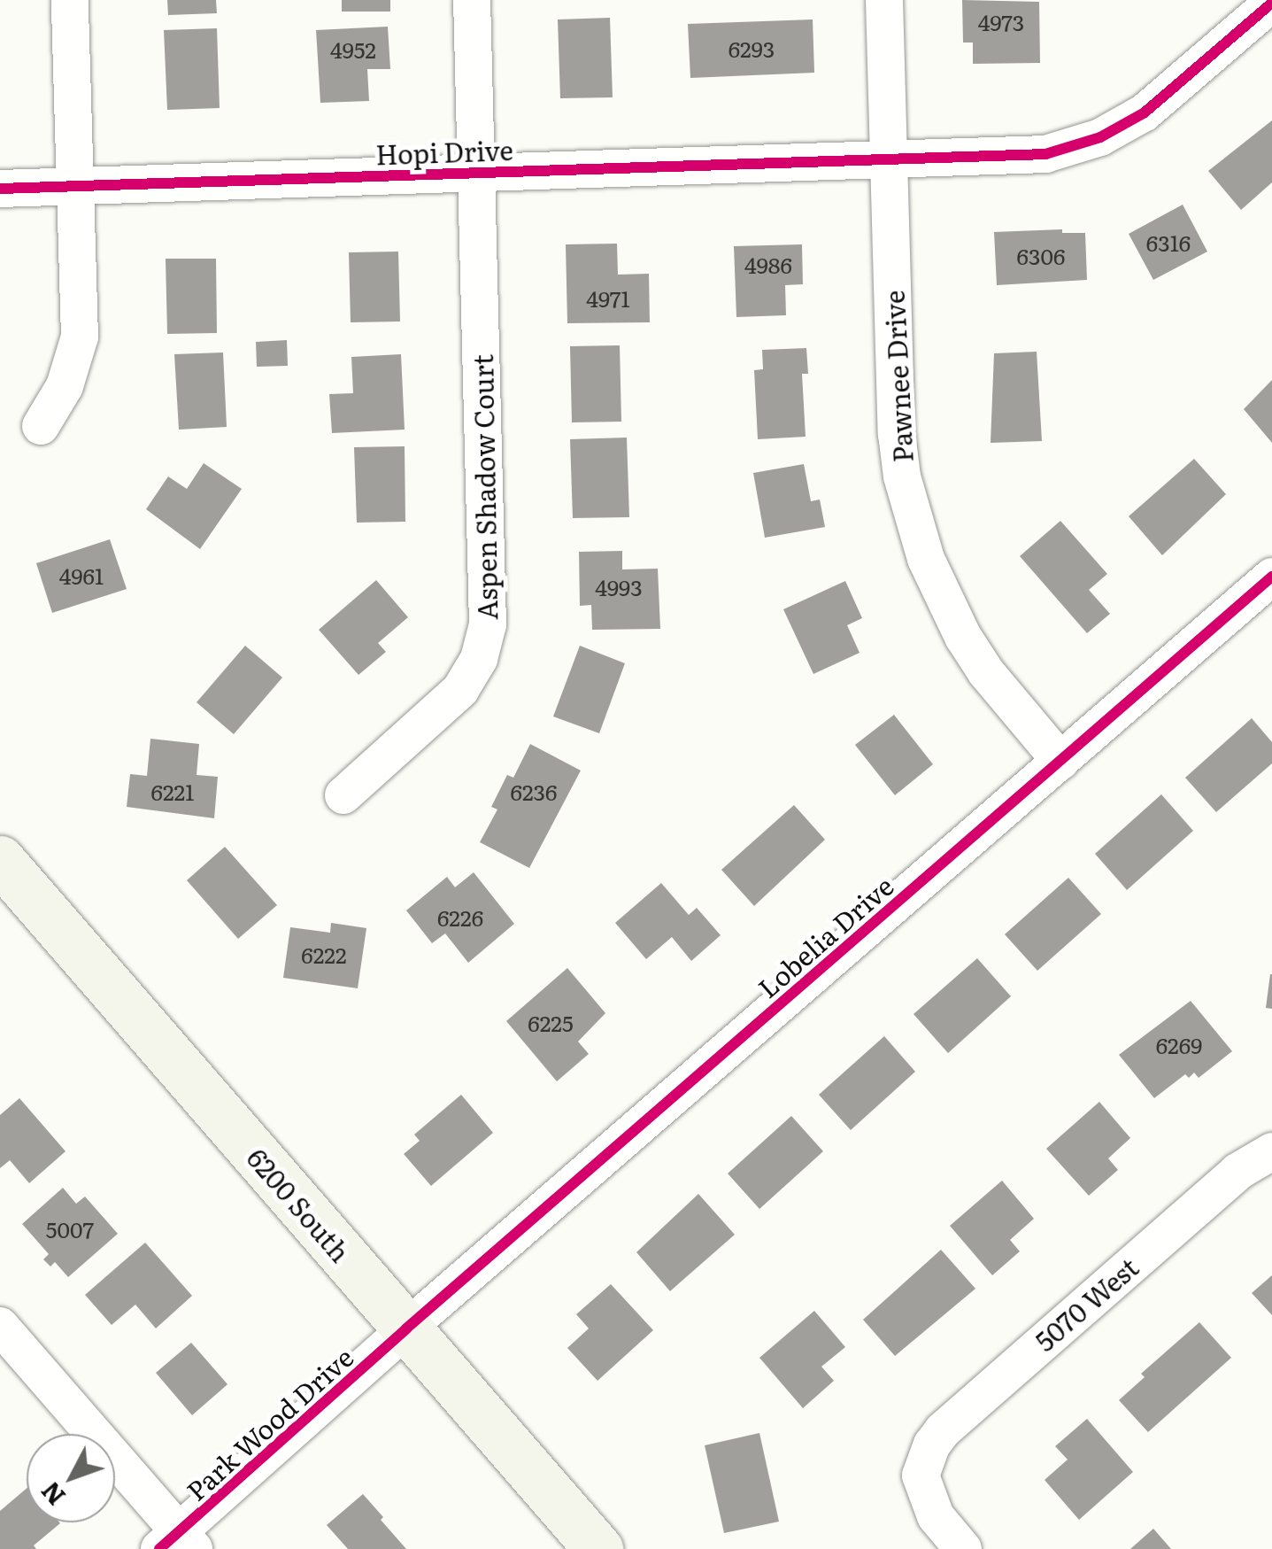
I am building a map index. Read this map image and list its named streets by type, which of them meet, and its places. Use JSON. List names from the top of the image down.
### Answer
{
  "streets": {
    "main road": ["6200 South"],
    "street": [
      "Hopi Drive",
      "Pawnee Drive",
      "Aspen Shadow Court",
      "Lobelia Drive",
      "5070 West",
      "Park Wood Drive"
    ]
  },
  "crossings": [
    ["Hopi Drive", "Pawnee Drive"],
    ["Hopi Drive", "Aspen Shadow Court"],
    ["Pawnee Drive", "Lobelia Drive"],
    ["Lobelia Drive", "6200 South"],
    ["Lobelia Drive", "Park Wood Drive"],
    ["6200 South", "Park Wood Drive"]
  ],
  "house_numbers": [
    "4973",
    "6293",
    "4952",
    "6316",
    "6306",
    "4986",
    "4971",
    "4961",
    "4993",
    "6221",
    "6236",
    "6226",
    "6222",
    "6225",
    "6269",
    "5007"
  ],
  "north": "bottom left"
}
